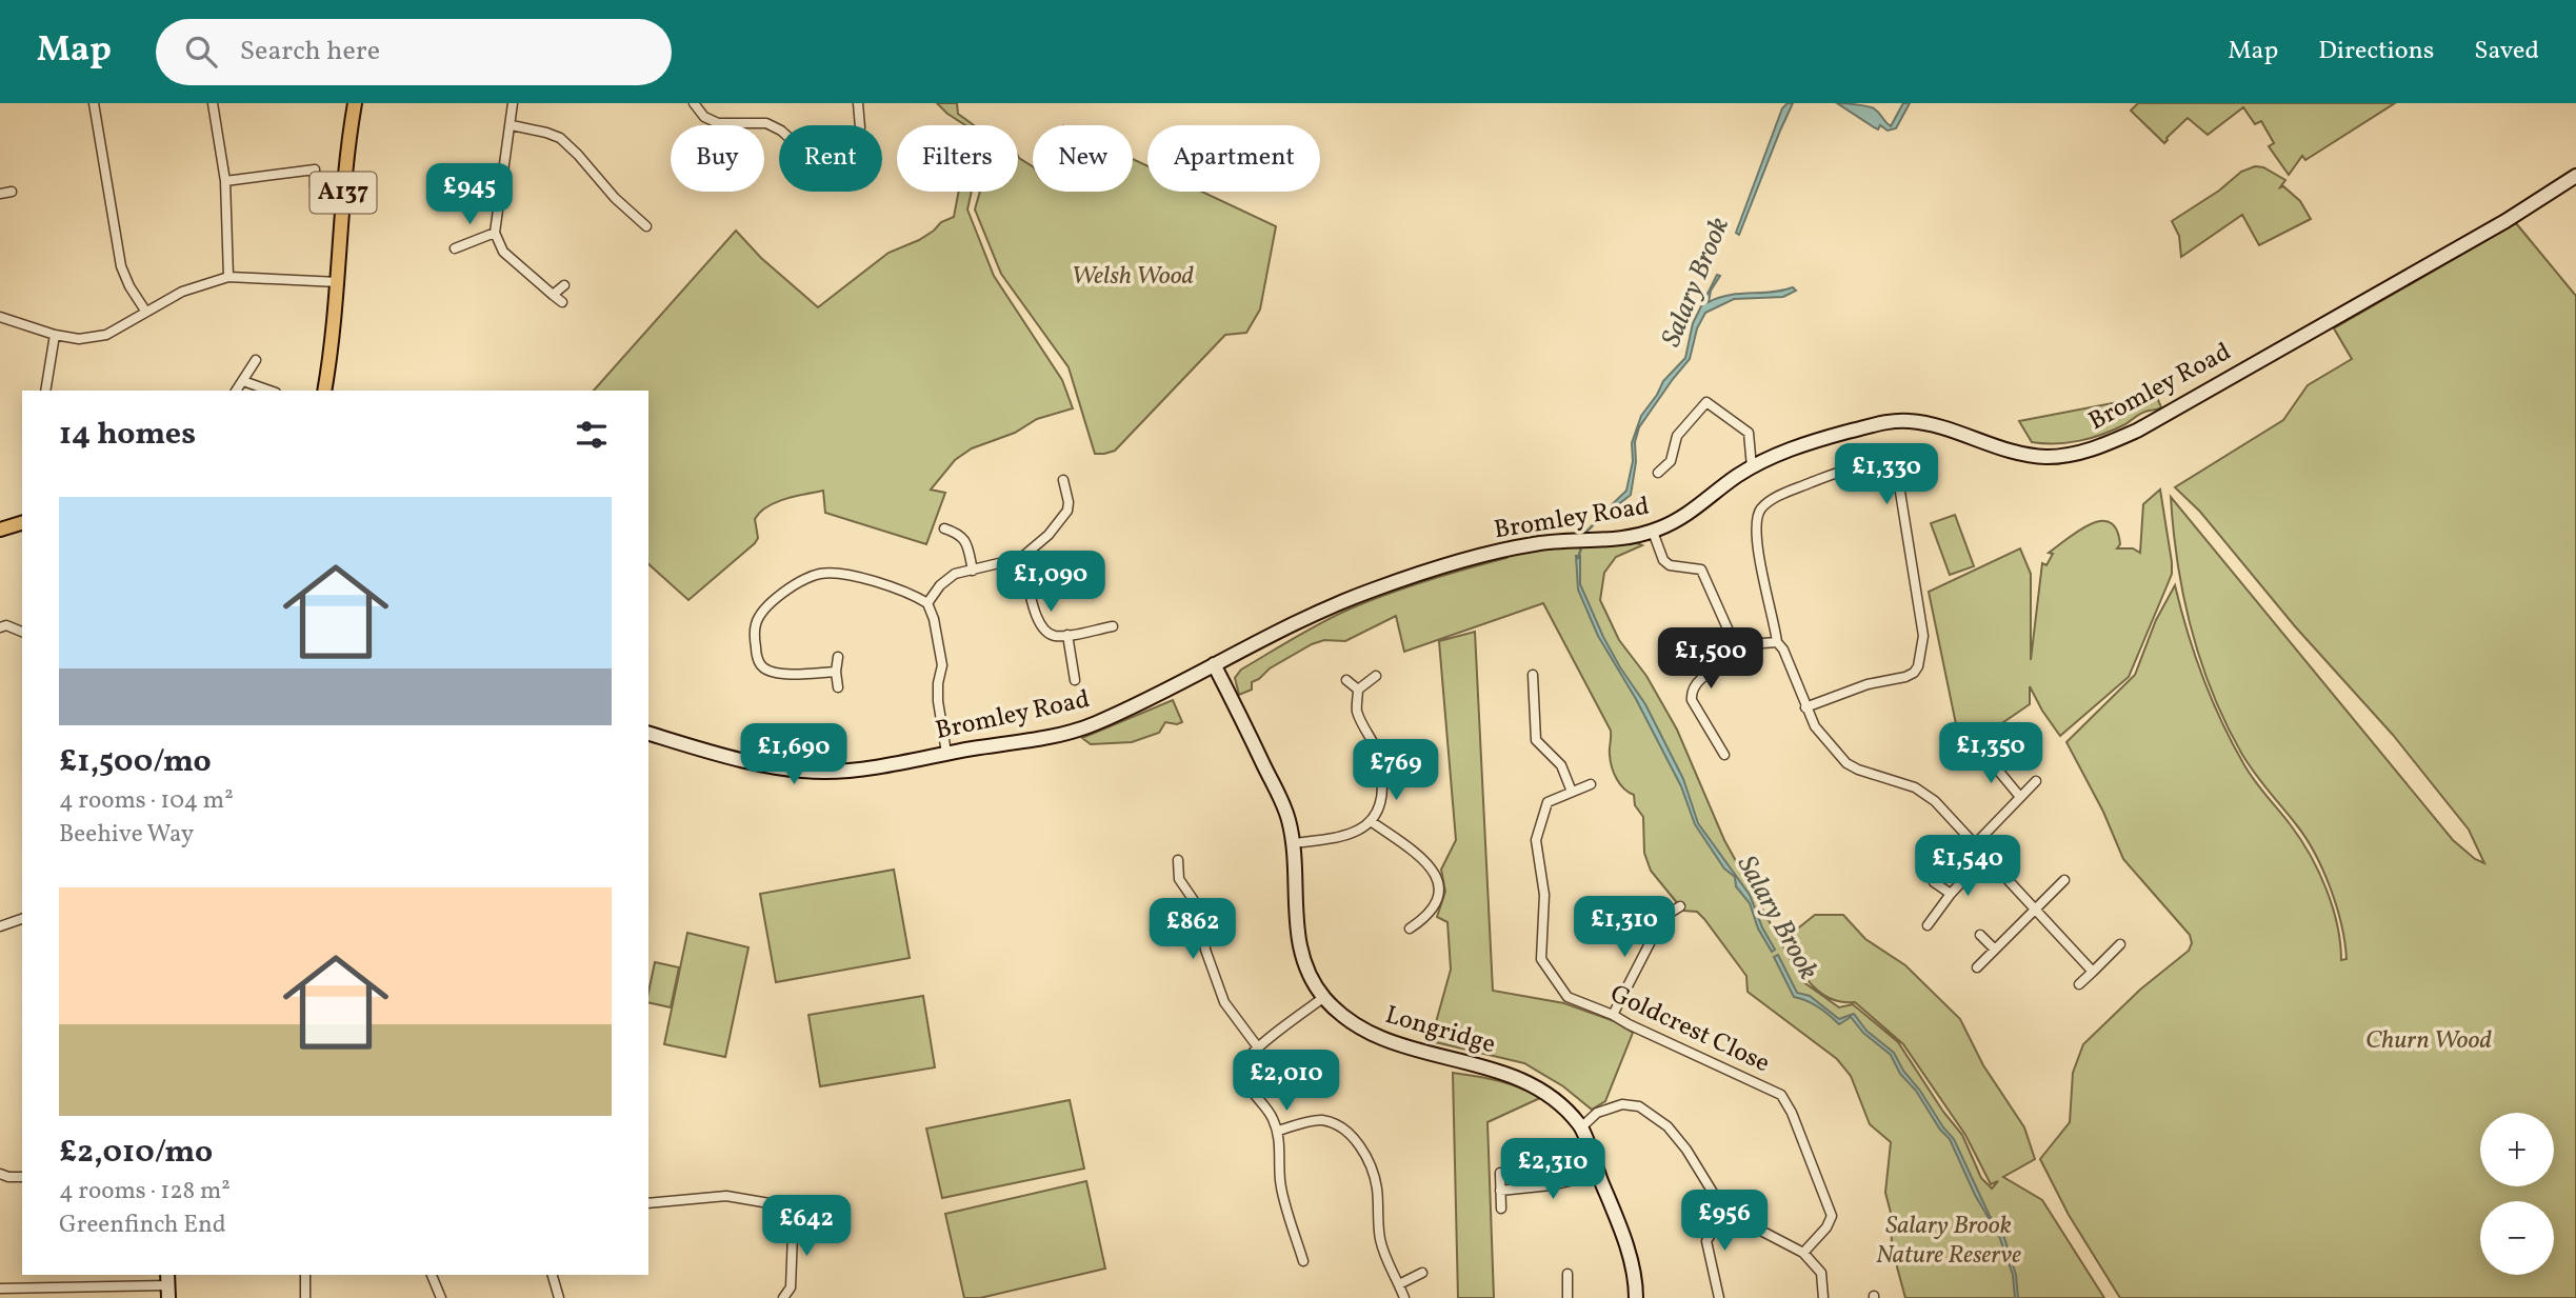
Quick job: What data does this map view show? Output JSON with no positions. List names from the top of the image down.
{
  "streets": {
    "main road": ["A137"],
    "street": ["Bromley Road", "Goldcrest Close", "Longridge"]
  },
  "crossings": [
    ["Bromley Road", "Longridge"]
  ],
  "water": ["Salary Brook"],
  "parks": ["Welsh Wood", "Churn Wood", "Salary Brook Nature Reserve"],
  "page": {
    "header": "Map",
    "search": "Search here",
    "nav": ["Map", "Directions", "Saved"],
    "chip": [
      "Buy",
      "Rent",
      "Filters",
      "New",
      "Apartment"
    ],
    "price": [
      "£945",
      "£1,330",
      "£1,090",
      "£1,500",
      "£1,350",
      "£1,690",
      "£769",
      "£1,540",
      "£1,310",
      "£862",
      "£2,010",
      "£2,310",
      "£956",
      "£642"
    ],
    "heading": "14 homes",
    "list": [
      {
        "name": "£1,500/mo",
        "note": "4 rooms · 104 m² · Beehive Way"
      },
      {
        "name": "£2,010/mo",
        "note": "4 rooms · 128 m² · Greenfinch End"
      }
    ],
    "map_buttons": ["+", "−"]
  }
}
